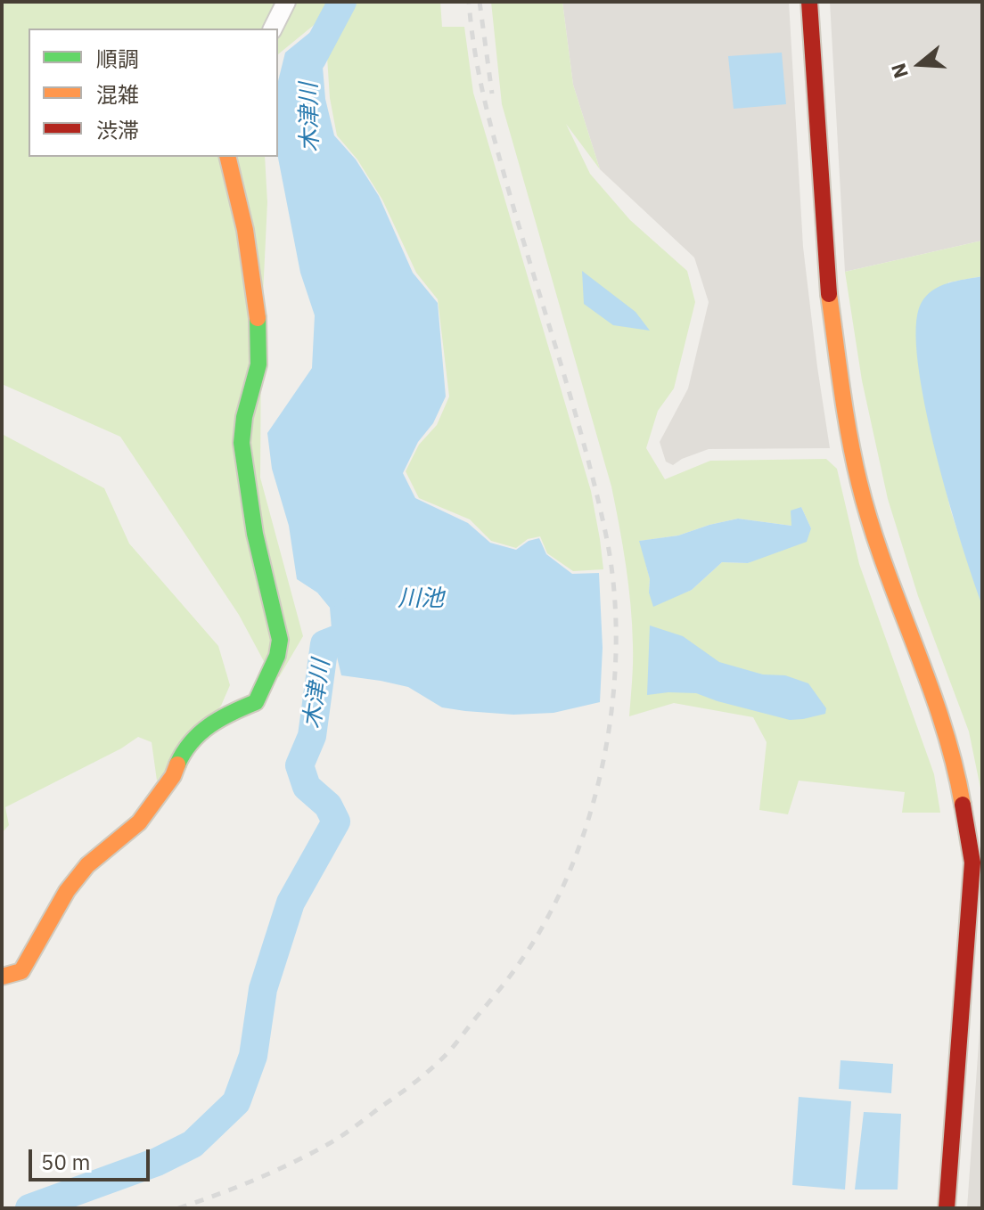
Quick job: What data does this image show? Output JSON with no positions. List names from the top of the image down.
{
  "water": ["木津川", "川池"],
  "legend": ["順調", "混雑", "渋滞"],
  "scale_bar": "50 m",
  "north": "left"
}
